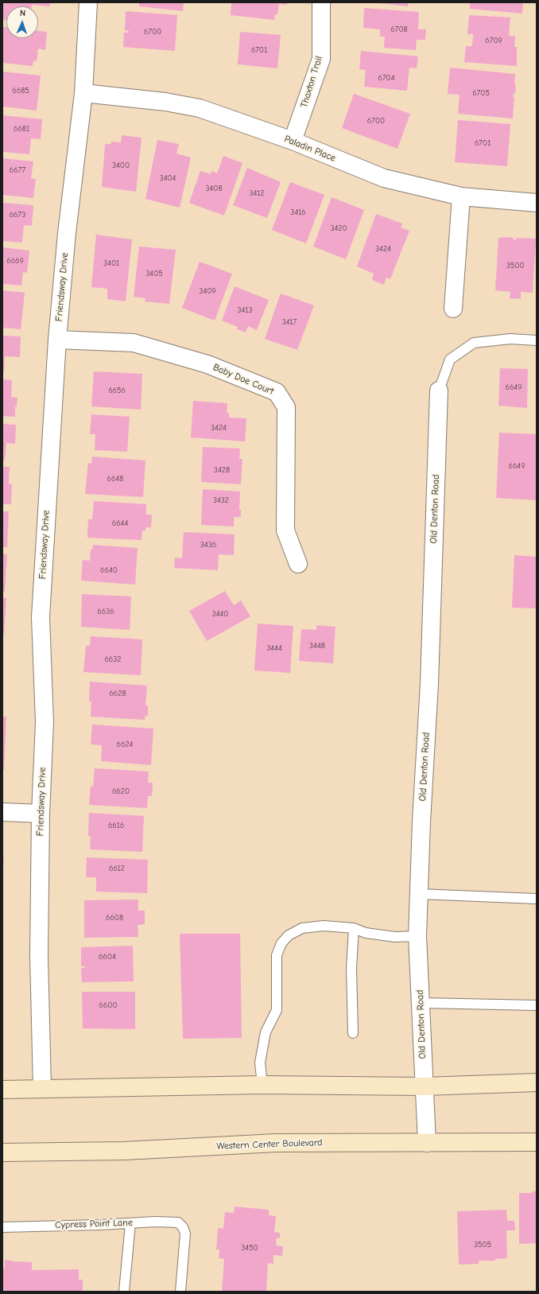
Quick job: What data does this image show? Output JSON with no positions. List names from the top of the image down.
{
  "streets": {
    "main road": ["Western Center Boulevard"],
    "street": [
      "Thaxton Trail",
      "Paladin Place",
      "Friendsway Drive",
      "Baby Doe Court",
      "Old Denton Road"
    ],
    "lane": ["Cypress Point Lane"]
  },
  "crossings": [
    ["Thaxton Trail", "Paladin Place"],
    ["Paladin Place", "Friendsway Drive"],
    ["Friendsway Drive", "Baby Doe Court"],
    ["Old Denton Road", "Western Center Boulevard"]
  ],
  "house_numbers": [
    "6708",
    "6700",
    "6709",
    "6701",
    "6704",
    "6685",
    "6705",
    "6700",
    "6681",
    "6701",
    "3400",
    "6677",
    "3404",
    "3408",
    "3412",
    "3416",
    "6673",
    "3420",
    "3424",
    "6669",
    "3401",
    "3500",
    "3405",
    "3409",
    "3413",
    "3417",
    "6649",
    "6656",
    "3424",
    "6649",
    "3428",
    "6648",
    "3432",
    "6644",
    "3436",
    "6640",
    "6636",
    "3440",
    "3448",
    "3444",
    "6632",
    "6628",
    "6624",
    "6620",
    "6616",
    "6612",
    "6608",
    "6604",
    "6600",
    "3505",
    "3450"
  ],
  "north": "top"
}
